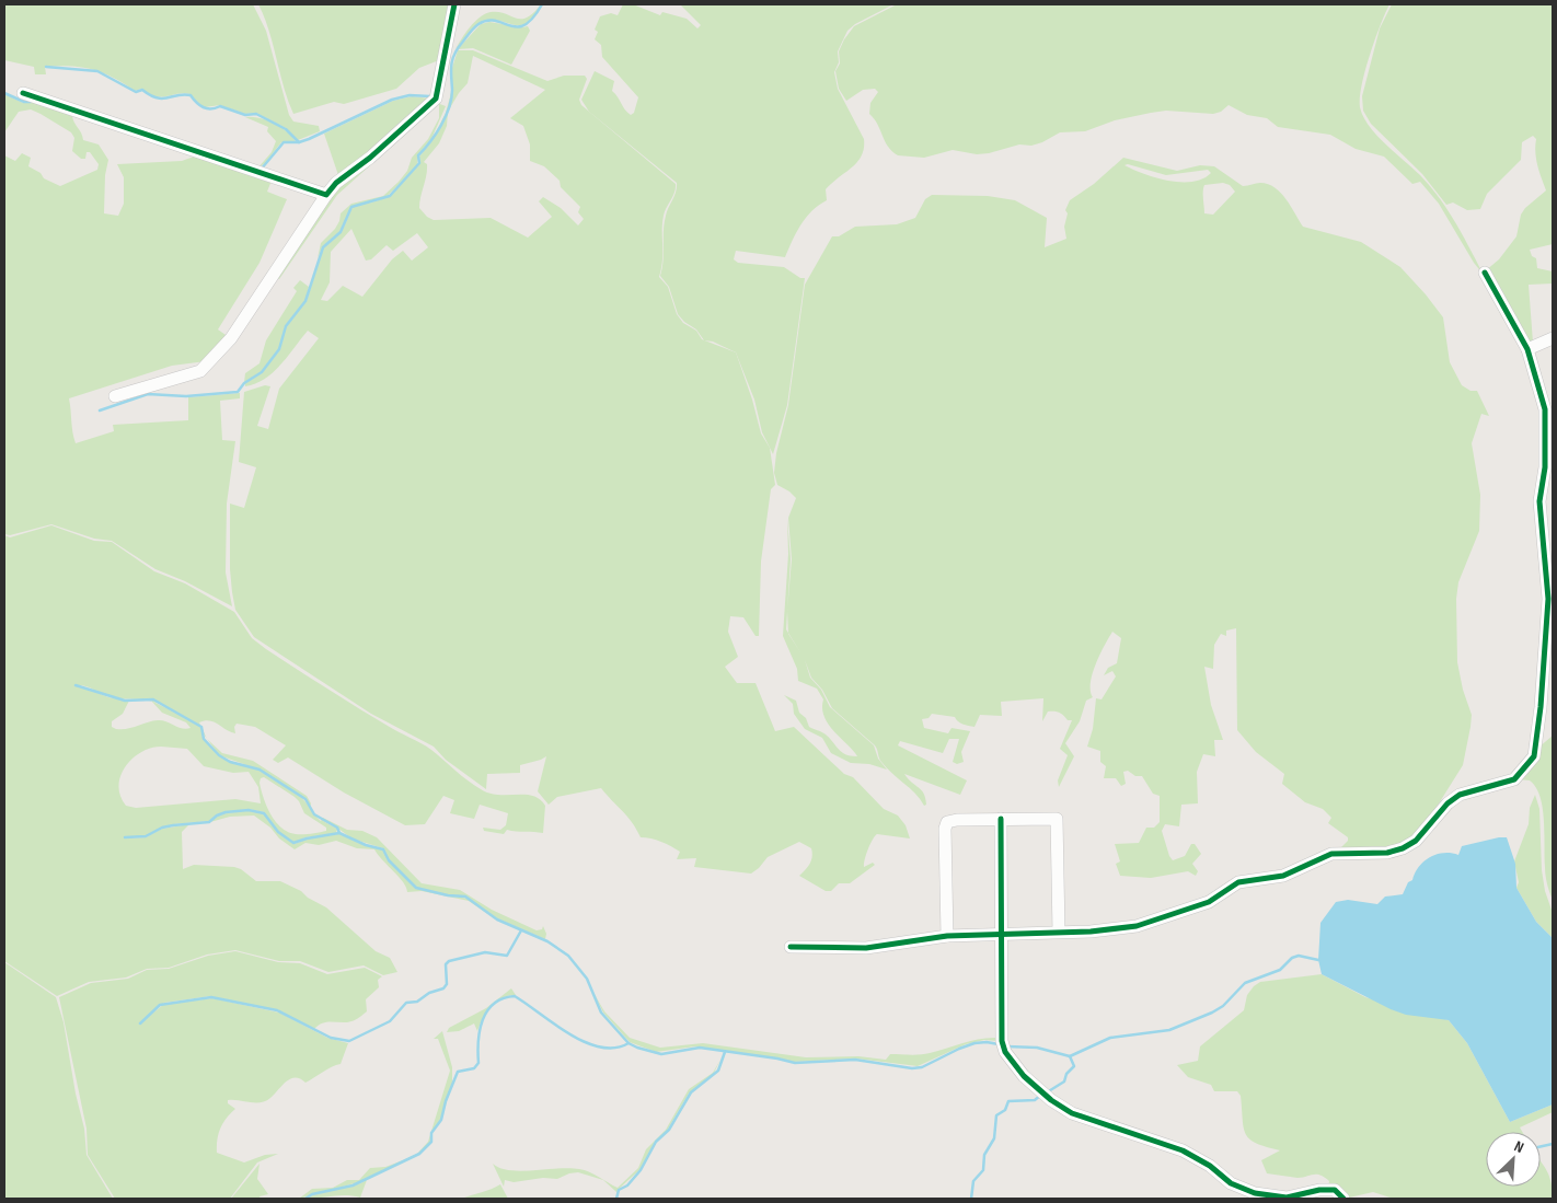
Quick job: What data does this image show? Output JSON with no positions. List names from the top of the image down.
{
  "north": "top right"
}
